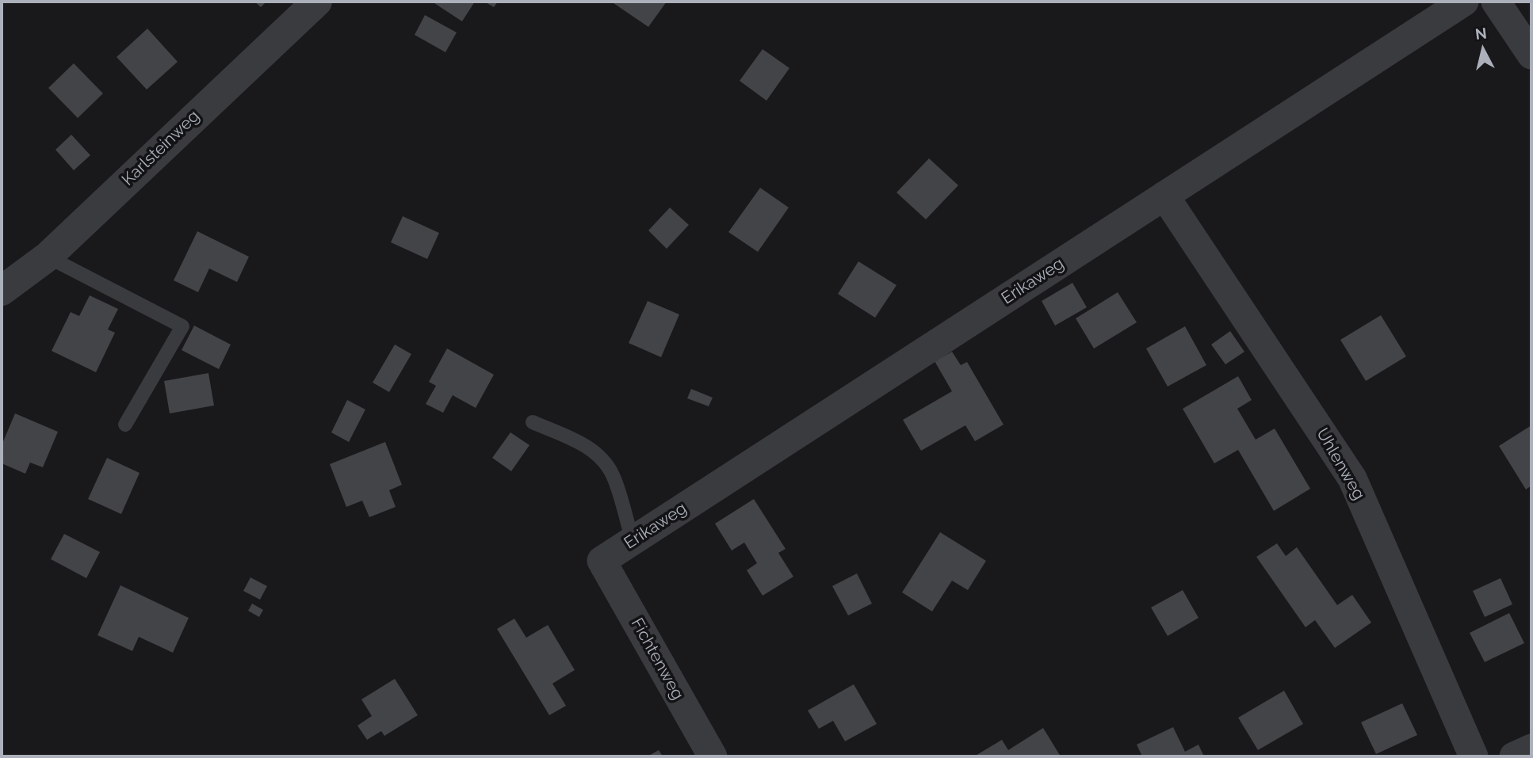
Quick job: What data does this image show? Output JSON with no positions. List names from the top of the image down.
{
  "streets": {
    "street": [
      "Karlsteinweg",
      "Erikaweg",
      "Uhlenweg",
      "Fichtenweg"
    ]
  },
  "crossings": [
    ["Erikaweg", "Uhlenweg"],
    ["Erikaweg", "Fichtenweg"]
  ],
  "north": "top"
}
